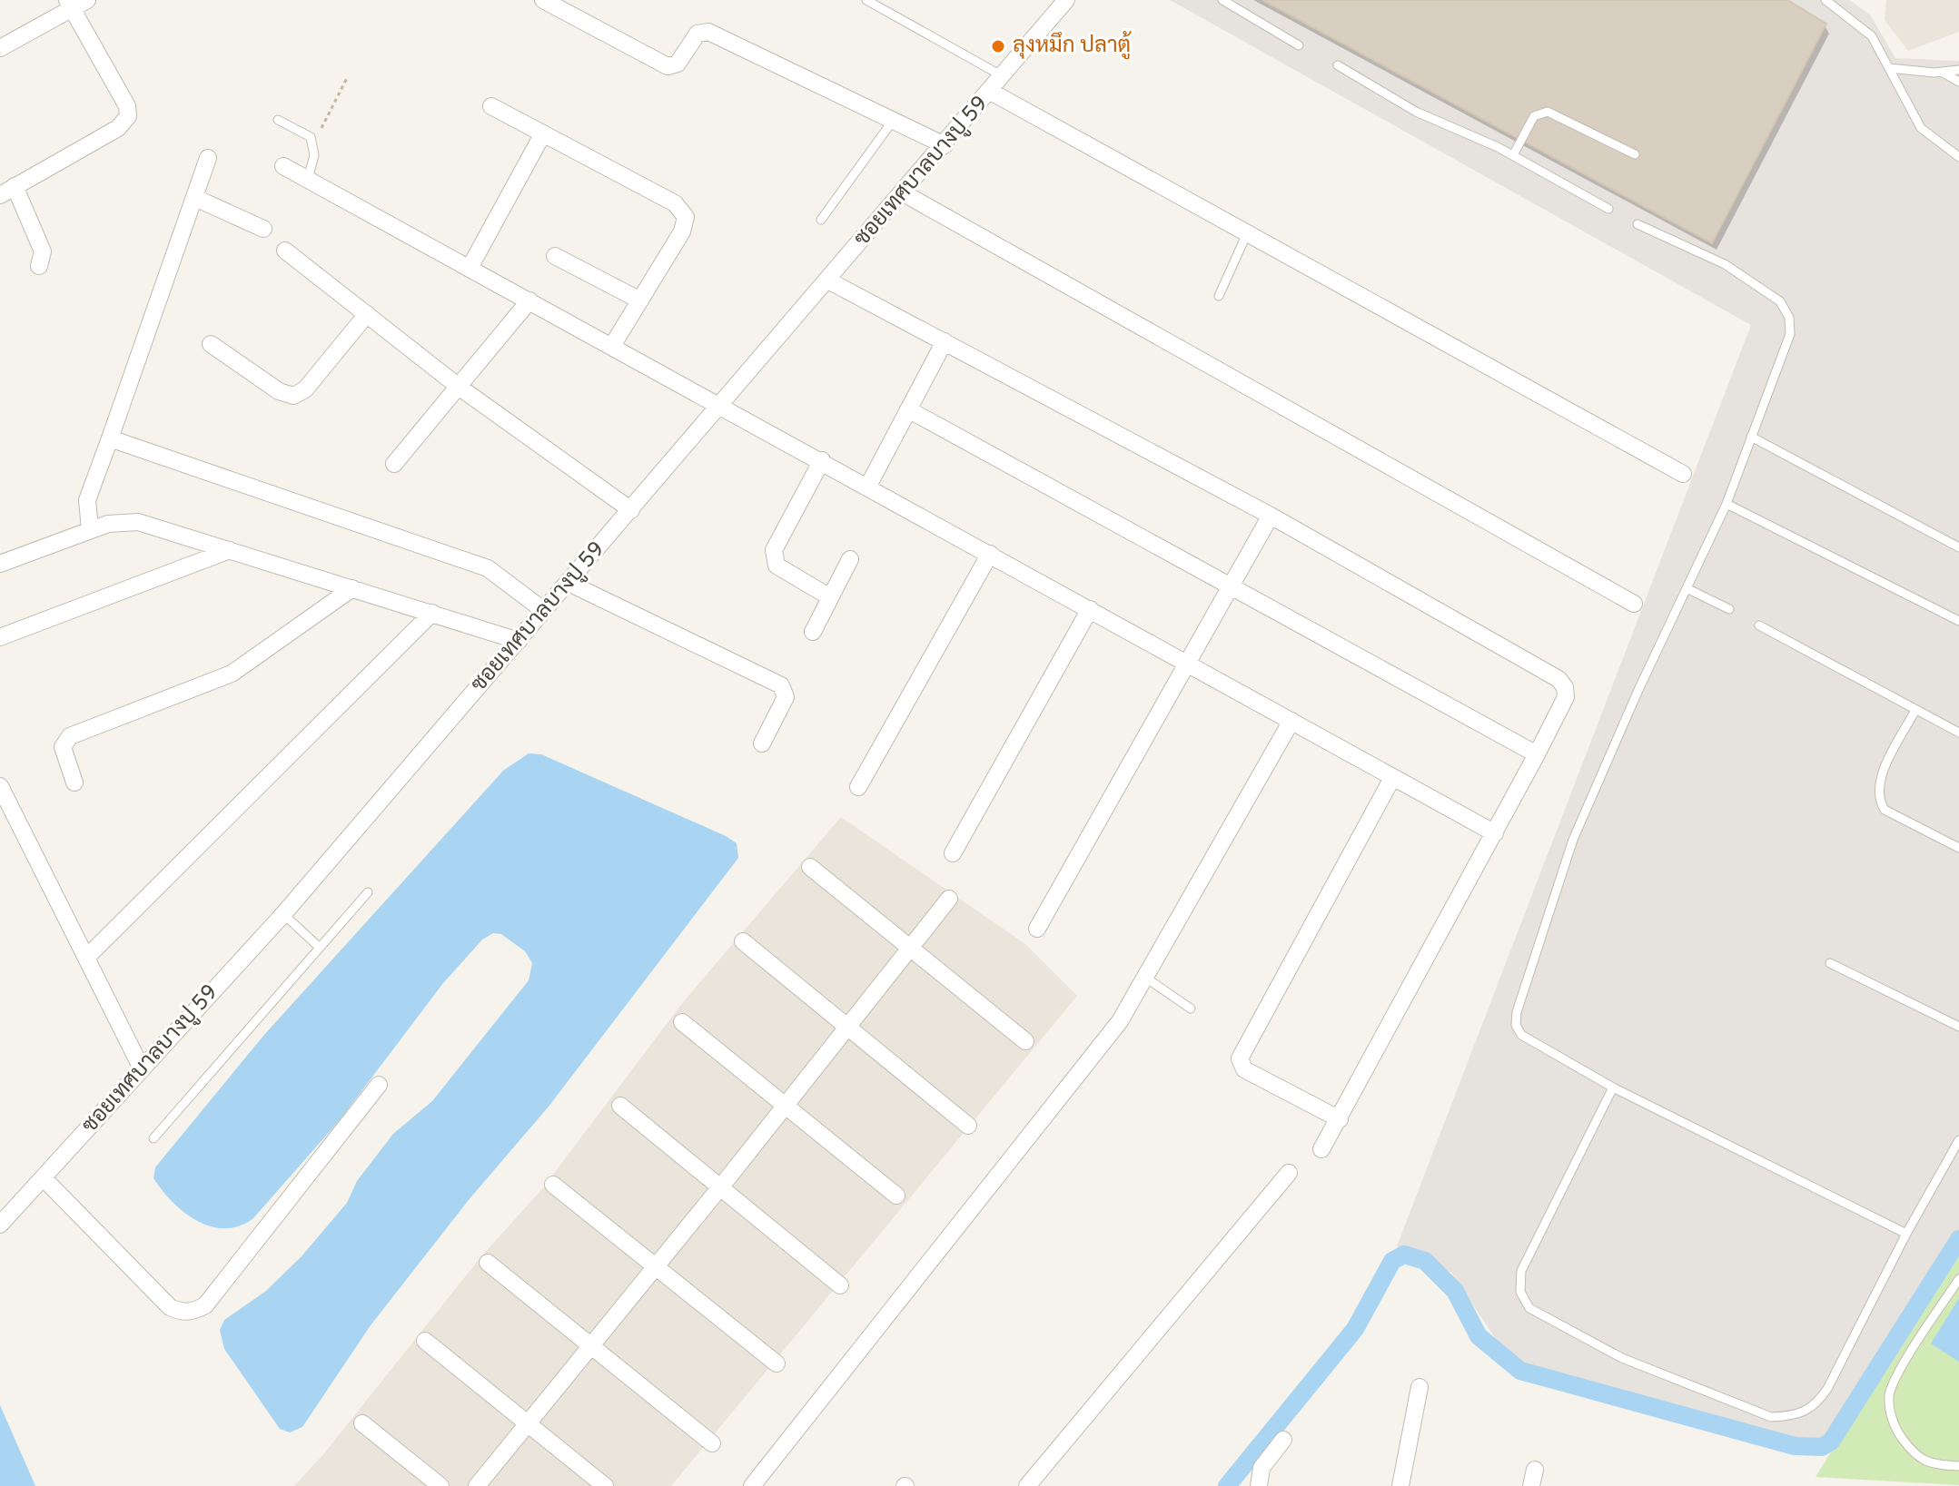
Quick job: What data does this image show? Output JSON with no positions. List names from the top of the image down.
{
  "streets": {
    "street": ["ซอยเทศบาลบางปู 59"]
  },
  "places": ["ลุงหมึก ปลาตู้"]
}
